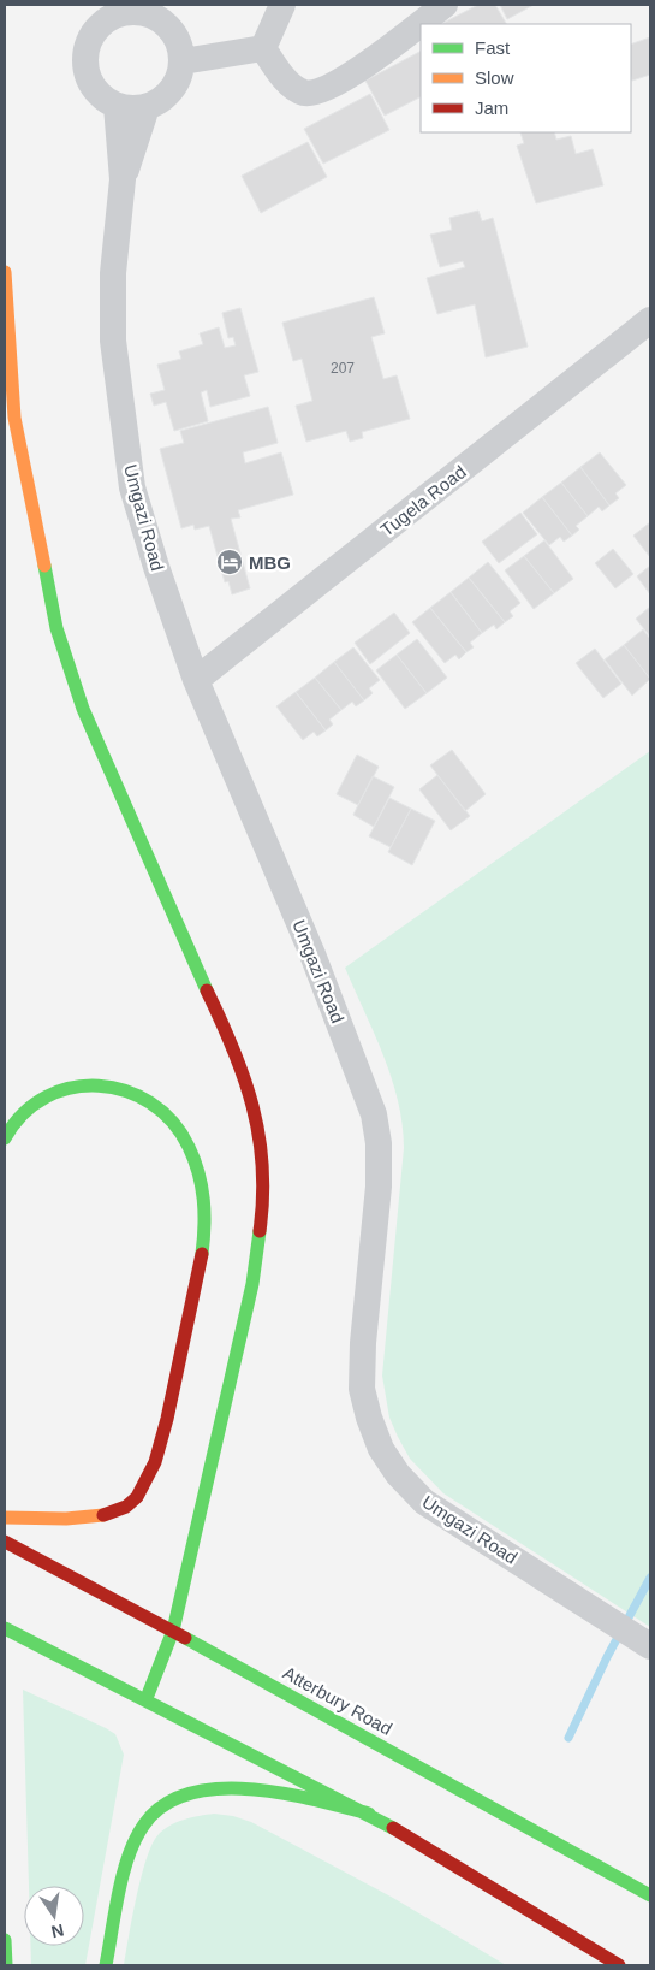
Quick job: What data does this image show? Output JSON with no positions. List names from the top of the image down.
{
  "streets": {
    "main road": ["Atterbury Road"],
    "street": ["Tugela Road", "Umgazi Road"]
  },
  "crossings": [
    ["Tugela Road", "Umgazi Road"]
  ],
  "places": {
    "hotel": ["MBG"]
  },
  "house_numbers": ["207"],
  "legend": ["Fast", "Slow", "Jam"],
  "north": "bottom"
}
